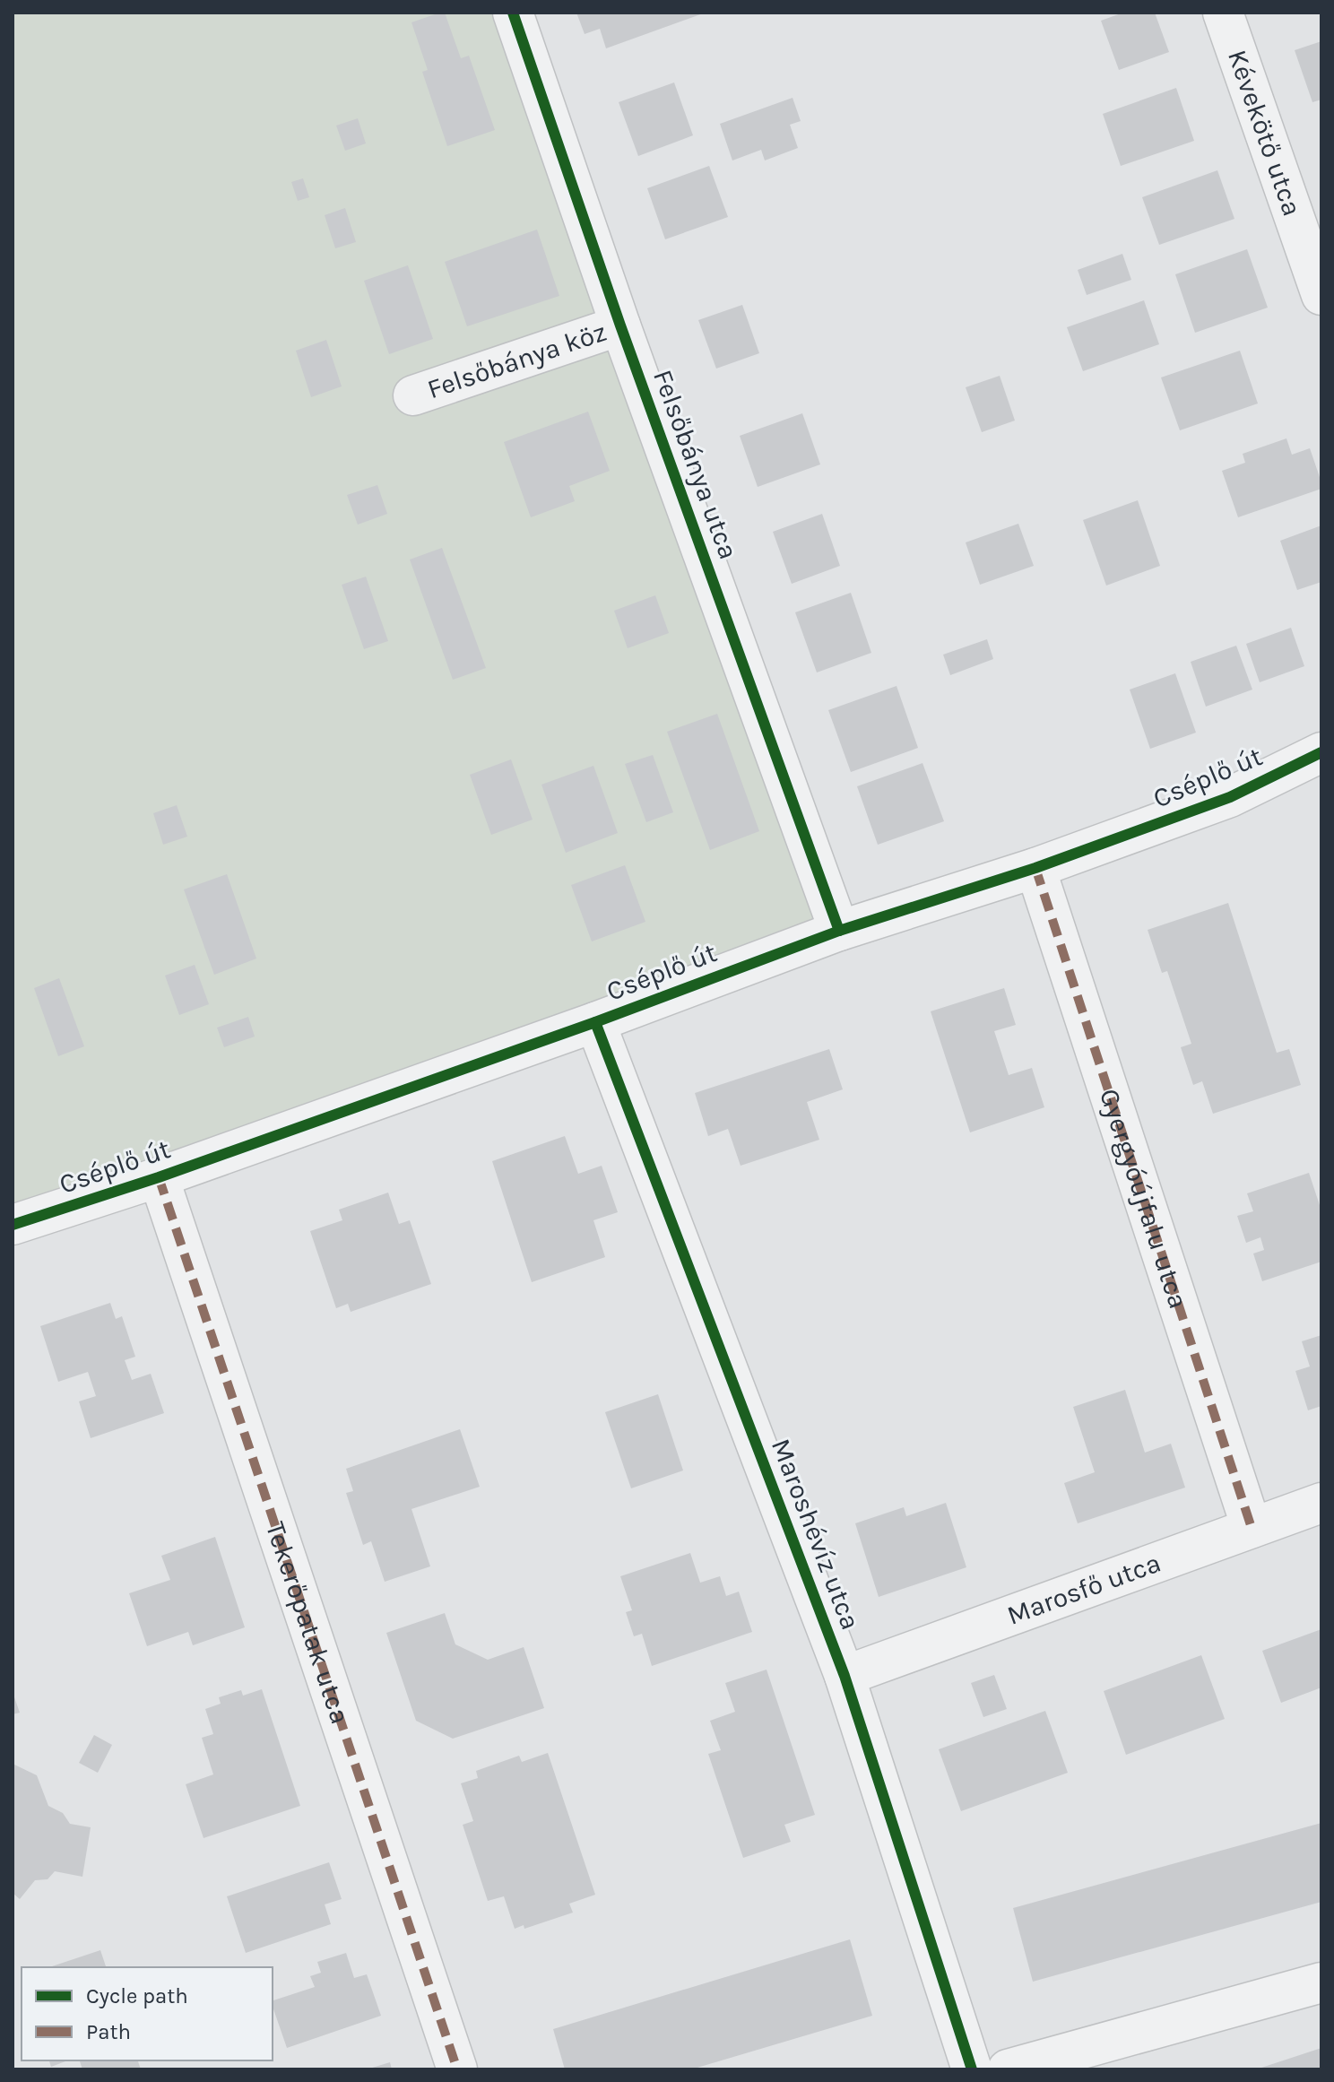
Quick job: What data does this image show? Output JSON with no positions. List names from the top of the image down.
{
  "streets": {
    "street": [
      "Kévekötő utca",
      "Felsőbánya köz",
      "Felsőbánya utca",
      "Cséplő út",
      "Gyergyóújfalu utca",
      "Maroshévíz utca",
      "Marosfő utca",
      "Tekerőpatak utca"
    ]
  },
  "crossings": [
    ["Felsőbánya köz", "Felsőbánya utca"],
    ["Felsőbánya utca", "Cséplő út"],
    ["Cséplő út", "Gyergyóújfalu utca"],
    ["Cséplő út", "Maroshévíz utca"],
    ["Cséplő út", "Tekerőpatak utca"],
    ["Gyergyóújfalu utca", "Marosfő utca"],
    ["Maroshévíz utca", "Marosfő utca"]
  ],
  "legend": ["Cycle path", "Path"]
}
